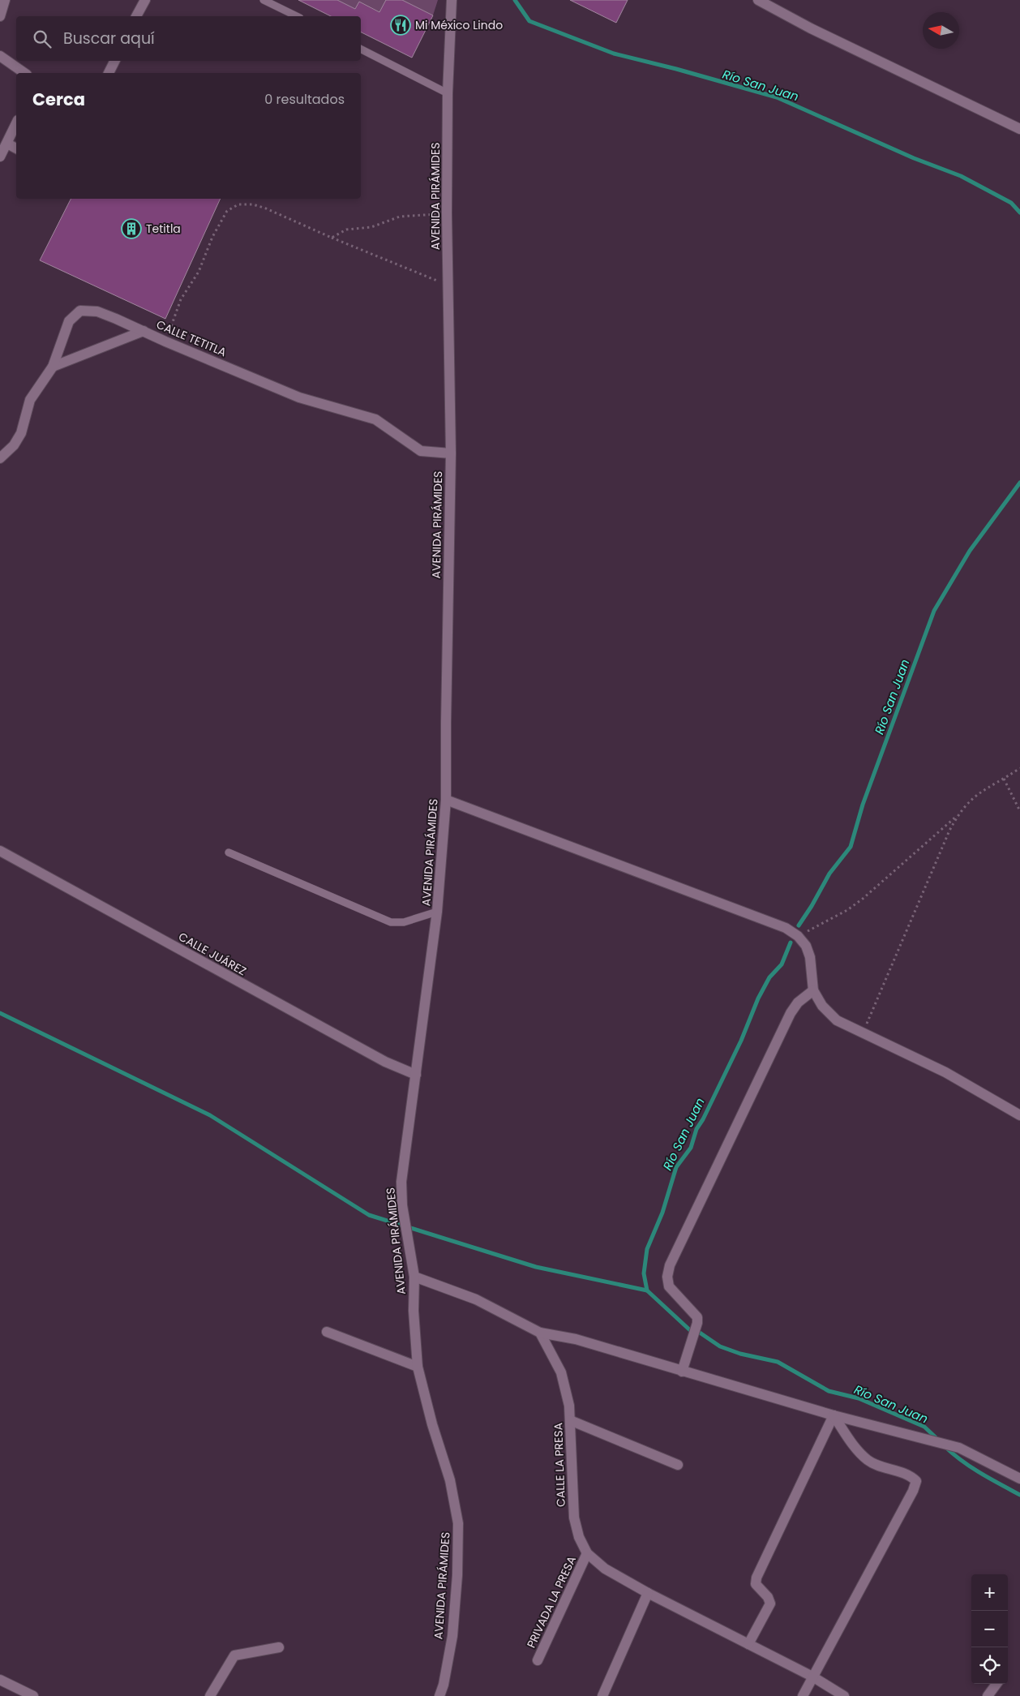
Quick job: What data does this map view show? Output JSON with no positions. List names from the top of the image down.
{
  "streets": {
    "street": [
      "AVENIDA PIRÁMIDES",
      "CALLE TETITLA",
      "CALLE JUÁREZ",
      "CALLE LA PRESA",
      "PRIVADA LA PRESA"
    ]
  },
  "crossings": [
    ["AVENIDA PIRÁMIDES", "CALLE TETITLA"],
    ["AVENIDA PIRÁMIDES", "CALLE JUÁREZ"],
    ["CALLE LA PRESA", "PRIVADA LA PRESA"]
  ],
  "water": ["Río San Juan"],
  "places": {
    "restaurant": ["Mi México Lindo"],
    "building": ["Tetitla"]
  },
  "north": "left",
  "page": {
    "search": "Buscar aquí",
    "heading": ["Cerca", "0 resultados"],
    "map_buttons": ["+", "−"]
  }
}
